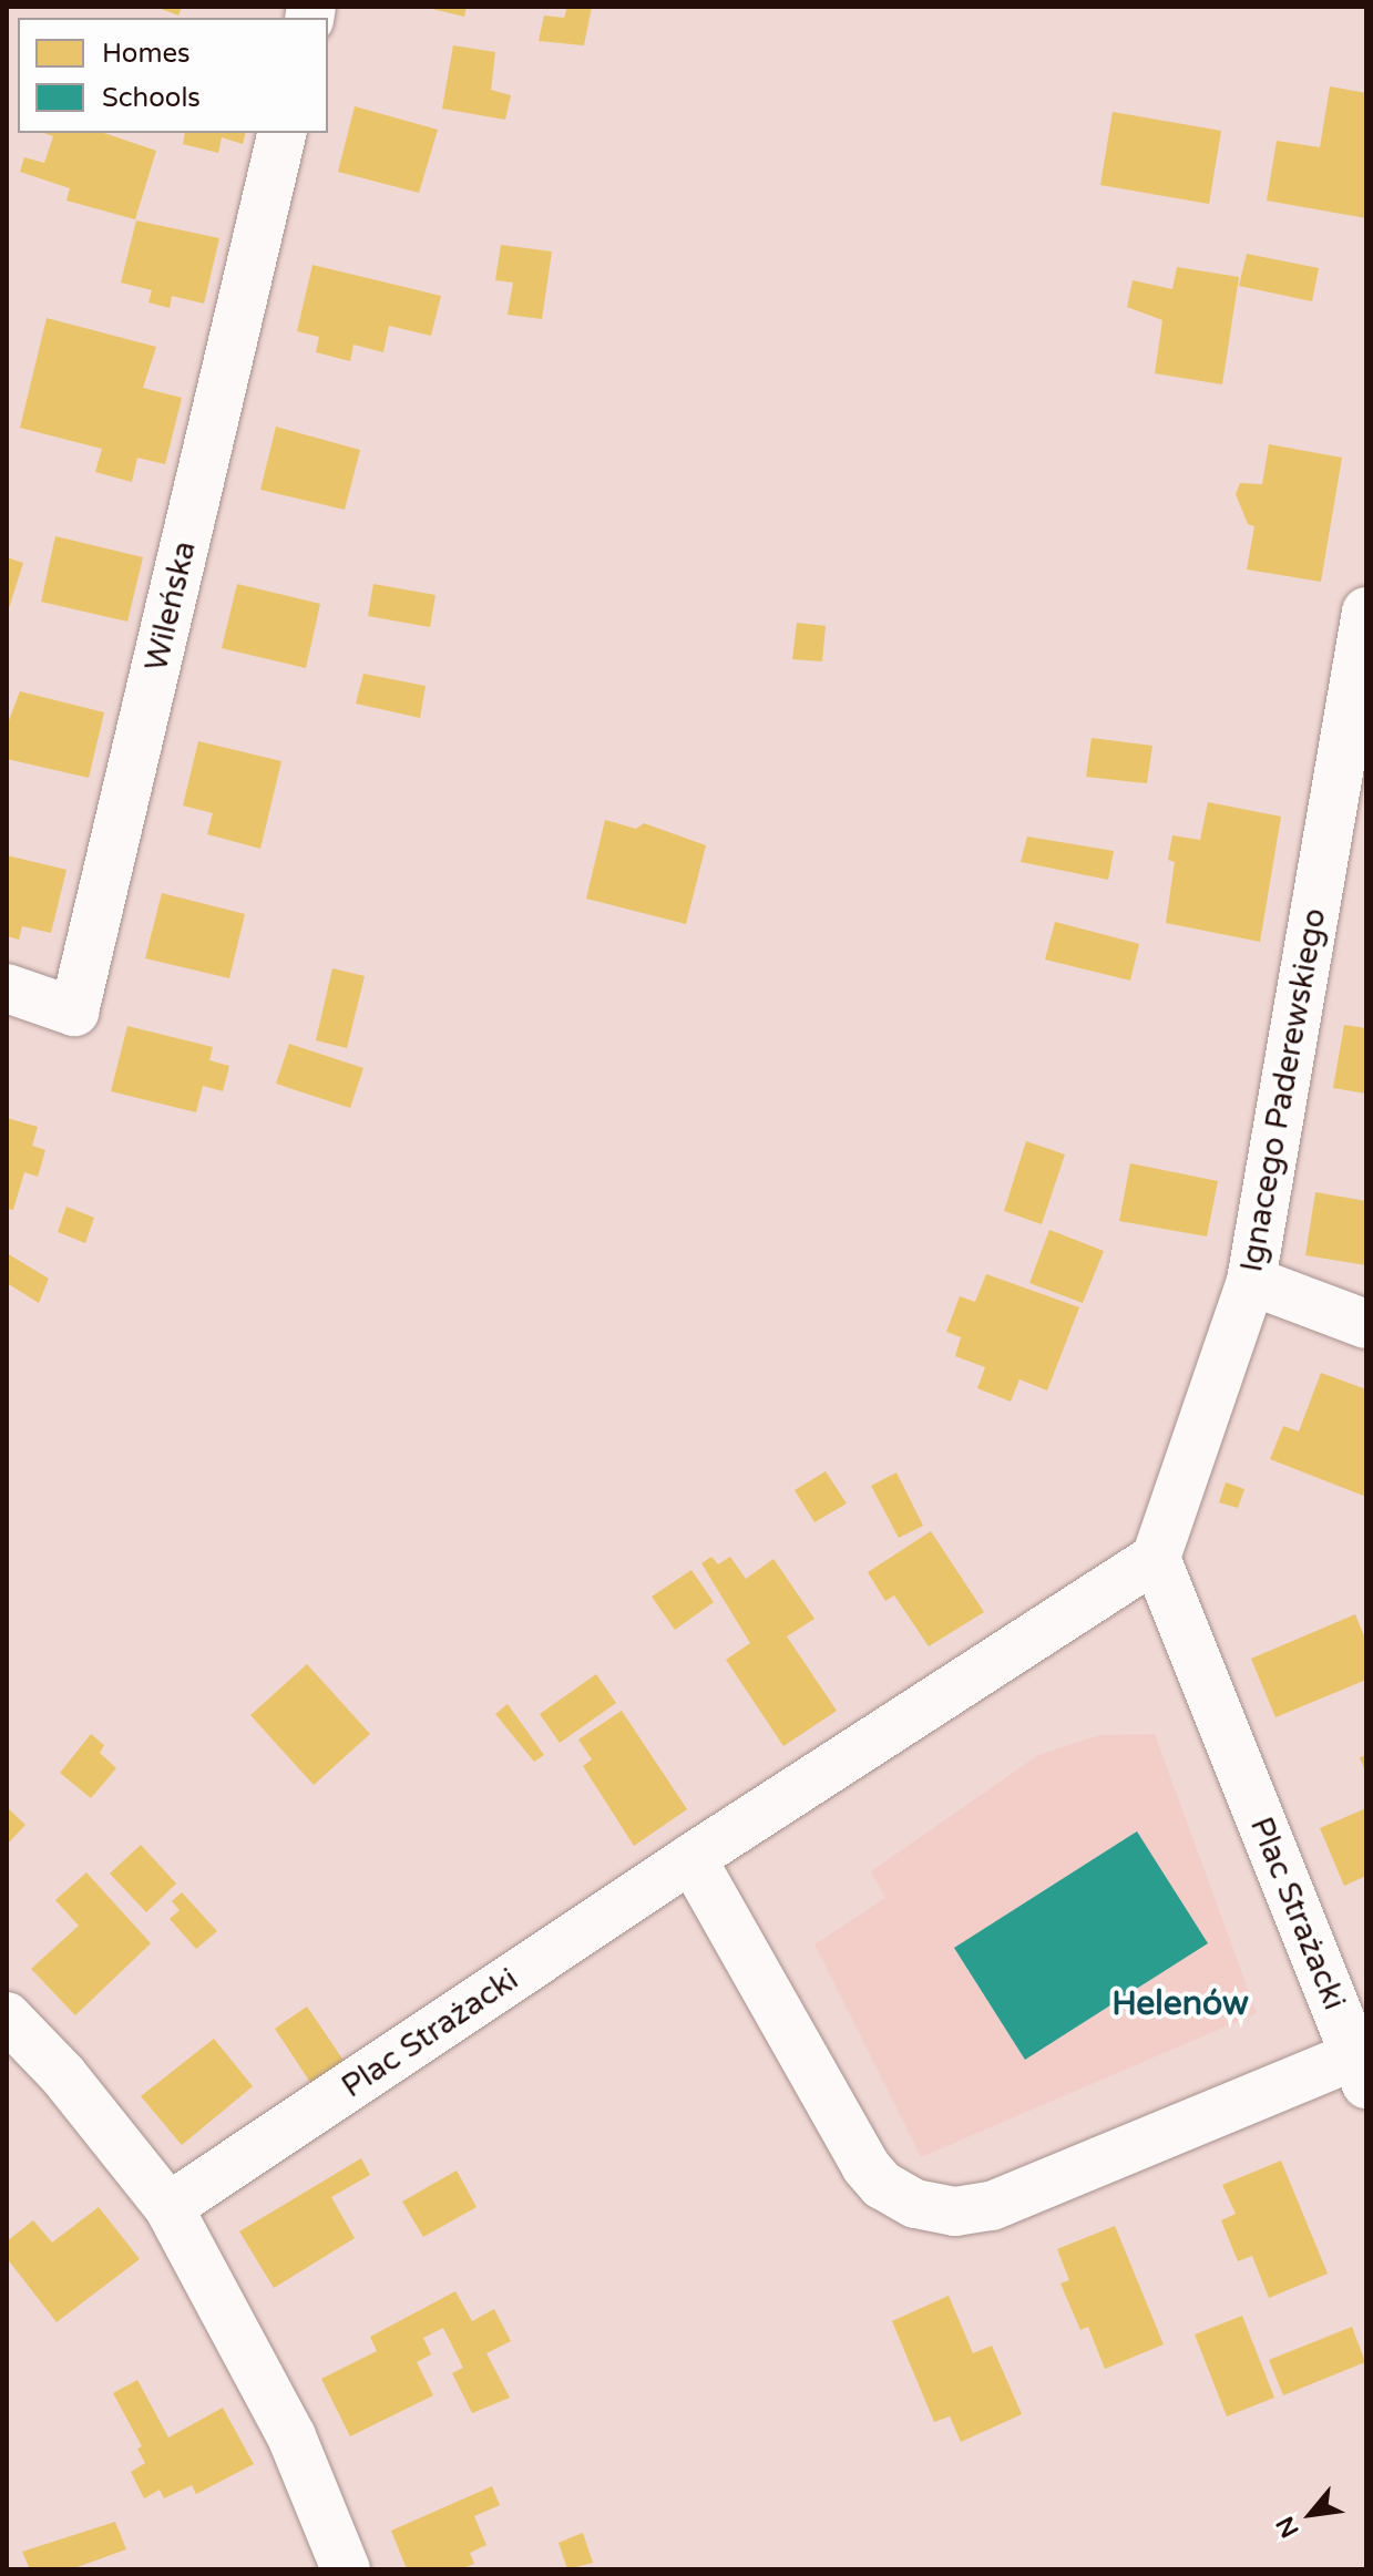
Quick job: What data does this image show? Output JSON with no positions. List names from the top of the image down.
{
  "streets": {
    "street": ["Wileńska", "Ignacego Paderewskiego", "Plac Strażacki"]
  },
  "crossings": [
    ["Ignacego Paderewskiego", "Plac Strażacki"]
  ],
  "districts": ["Helenów"],
  "legend": ["Homes", "Schools"],
  "north": "bottom left"
}
